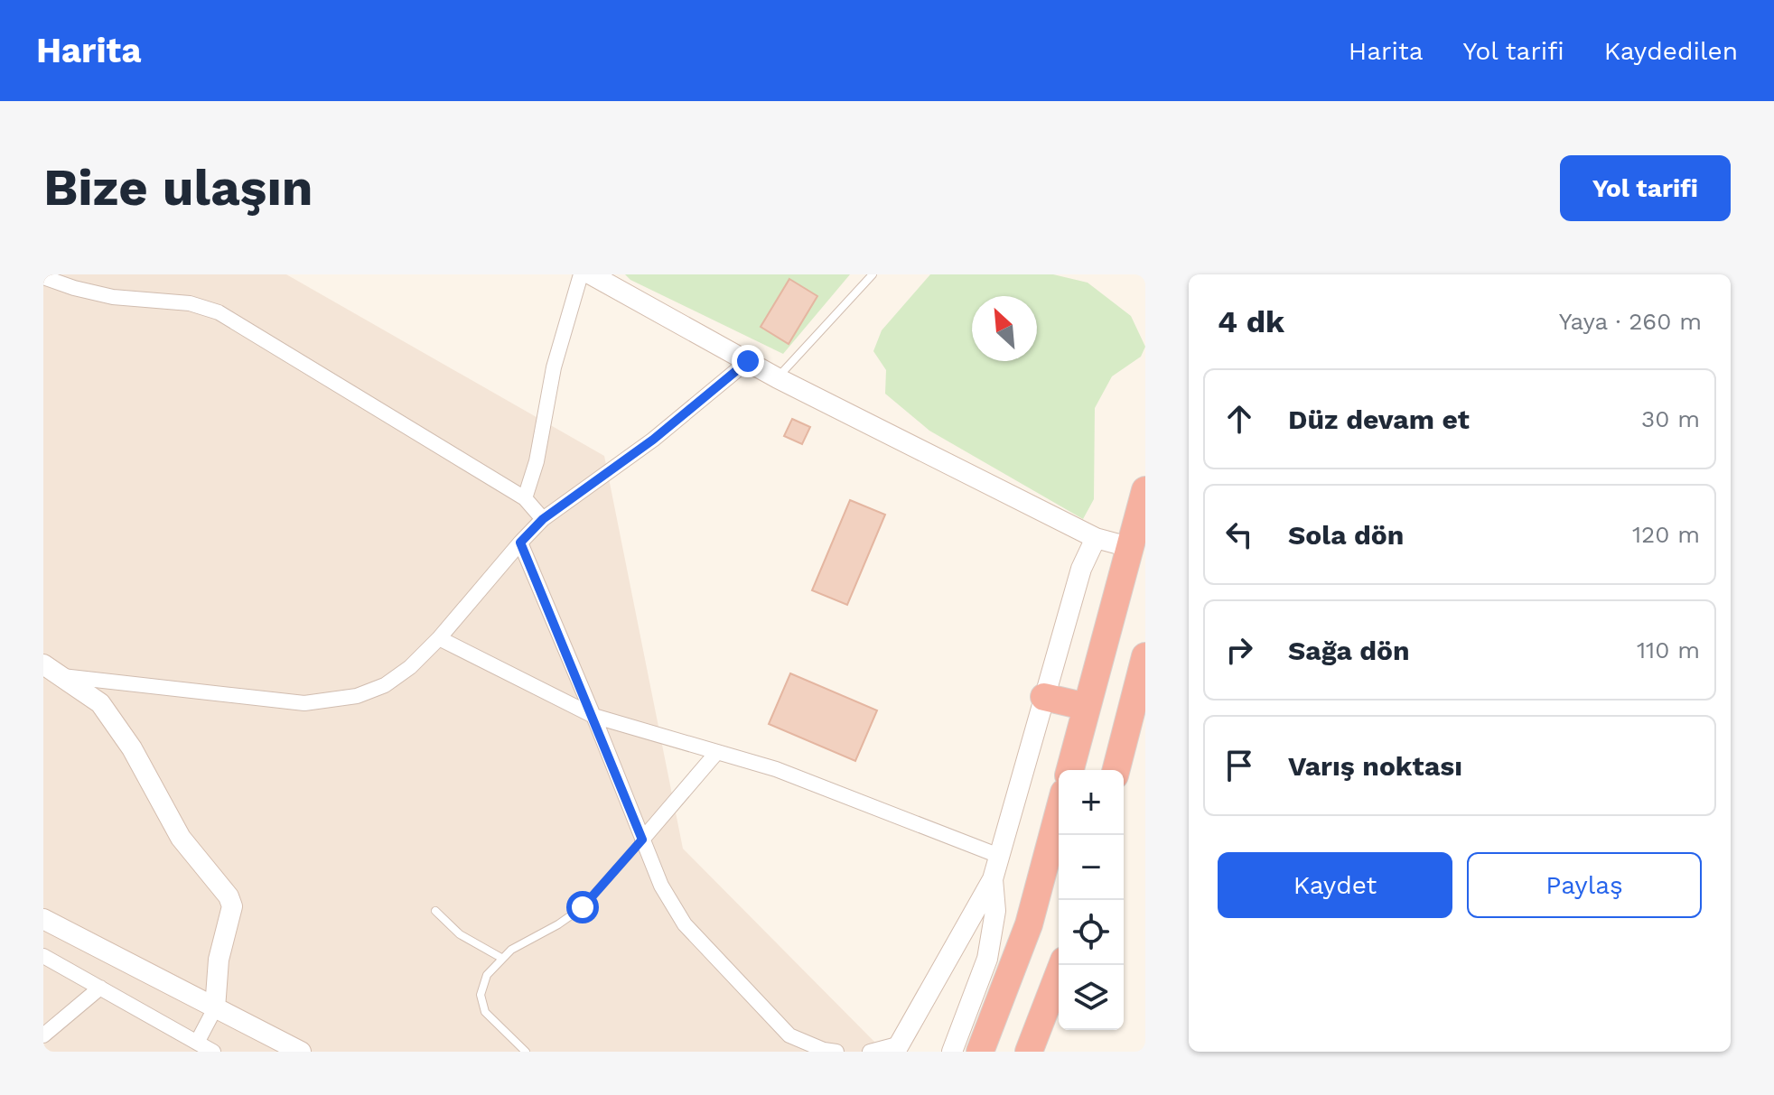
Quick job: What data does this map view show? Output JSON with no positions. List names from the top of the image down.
{
  "north": "top left",
  "page": {
    "header": "Harita",
    "nav": ["Harita", "Yol tarifi", "Kaydedilen"],
    "buttons": [
      "Yol tarifi",
      ["Kaydet", "Paylaş"]
    ],
    "title": "Bize ulaşın",
    "heading": ["4 dk", "Yaya · 260 m"],
    "list": [
      ["Düz devam et", "30 m"],
      ["Sola dön", "120 m"],
      ["Sağa dön", "110 m"],
      "Varış noktası"
    ],
    "map_buttons": ["+", "−"]
  }
}
